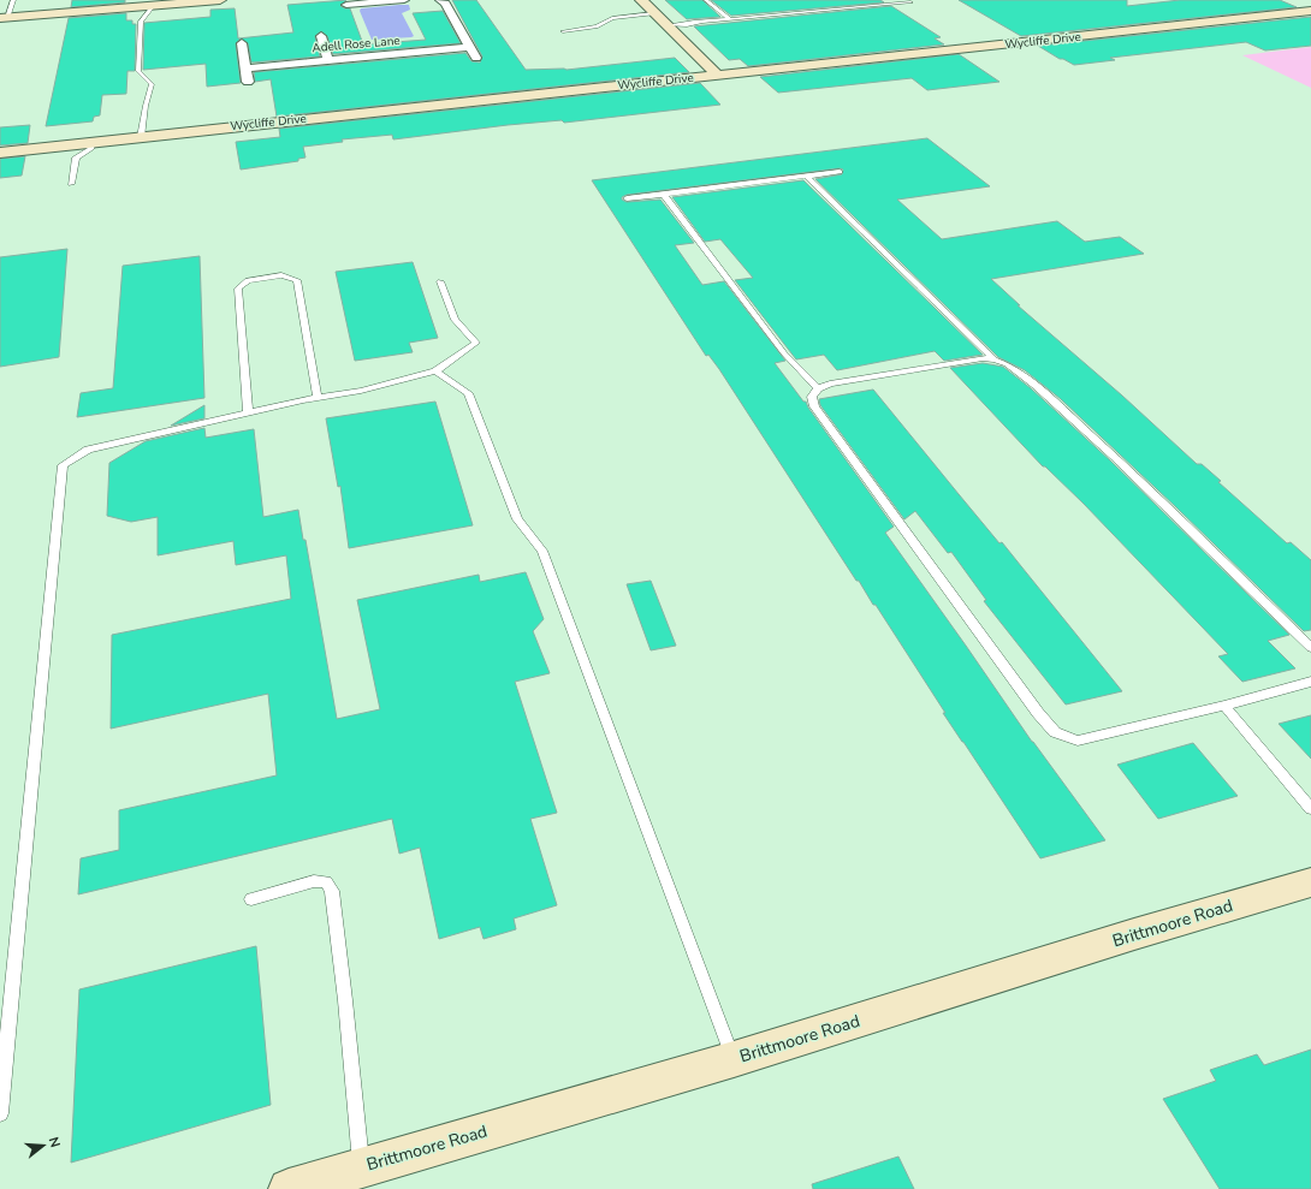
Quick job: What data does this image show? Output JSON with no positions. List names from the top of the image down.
{
  "streets": {
    "street": ["Wycliffe Drive", "Adell Rose Lane", "Brittmoore Road"]
  },
  "north": "right"
}
